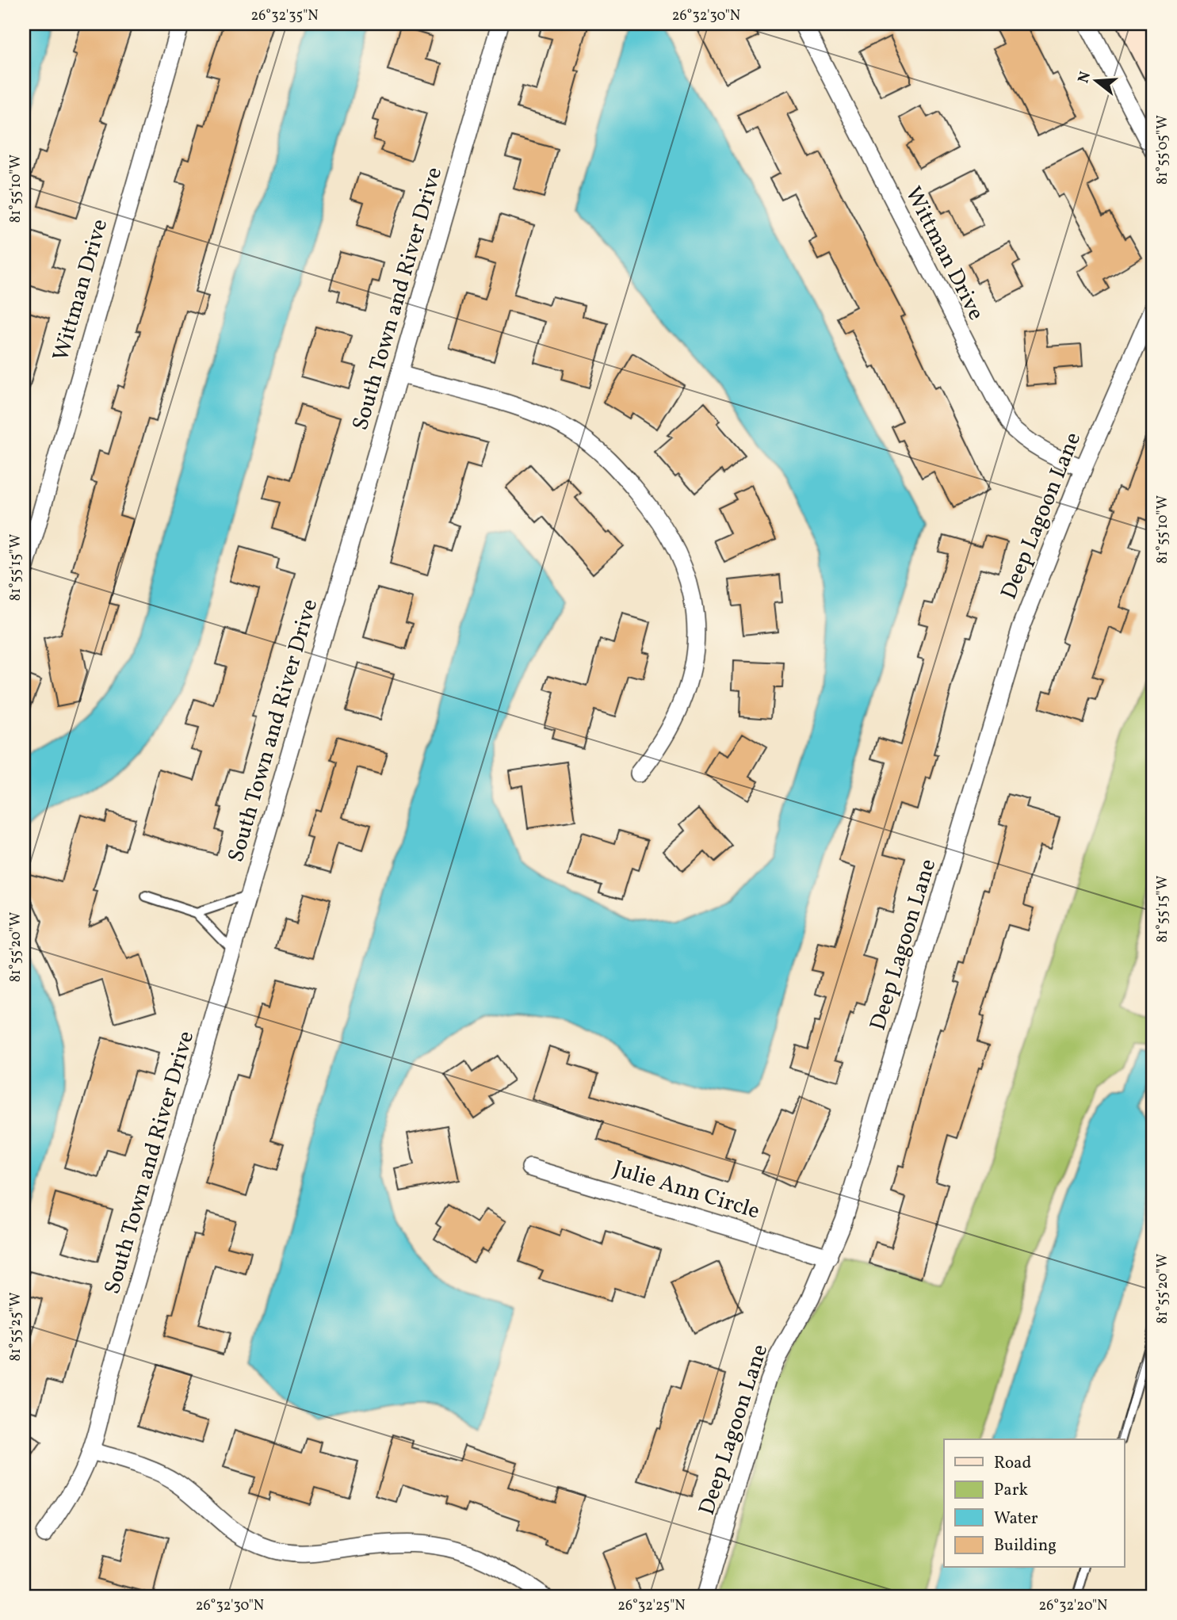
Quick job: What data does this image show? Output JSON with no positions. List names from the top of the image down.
{
  "streets": {
    "street": [
      "Wittman Drive",
      "South Town and River Drive",
      "Deep Lagoon Lane",
      "Julie Ann Circle"
    ]
  },
  "crossings": [
    ["Wittman Drive", "Deep Lagoon Lane"],
    ["Deep Lagoon Lane", "Julie Ann Circle"]
  ],
  "legend": [
    "Road",
    "Park",
    "Water",
    "Building"
  ],
  "north": "left",
  "coordinates": [
    "26°32'35\"N",
    "26°32'30\"N",
    "81°55'05\"W",
    "81°55'10\"W",
    "81°55'15\"W",
    "81°55'20\"W",
    "81°55'25\"W",
    "26°32'25\"N",
    "26°32'20\"N"
  ]
}
